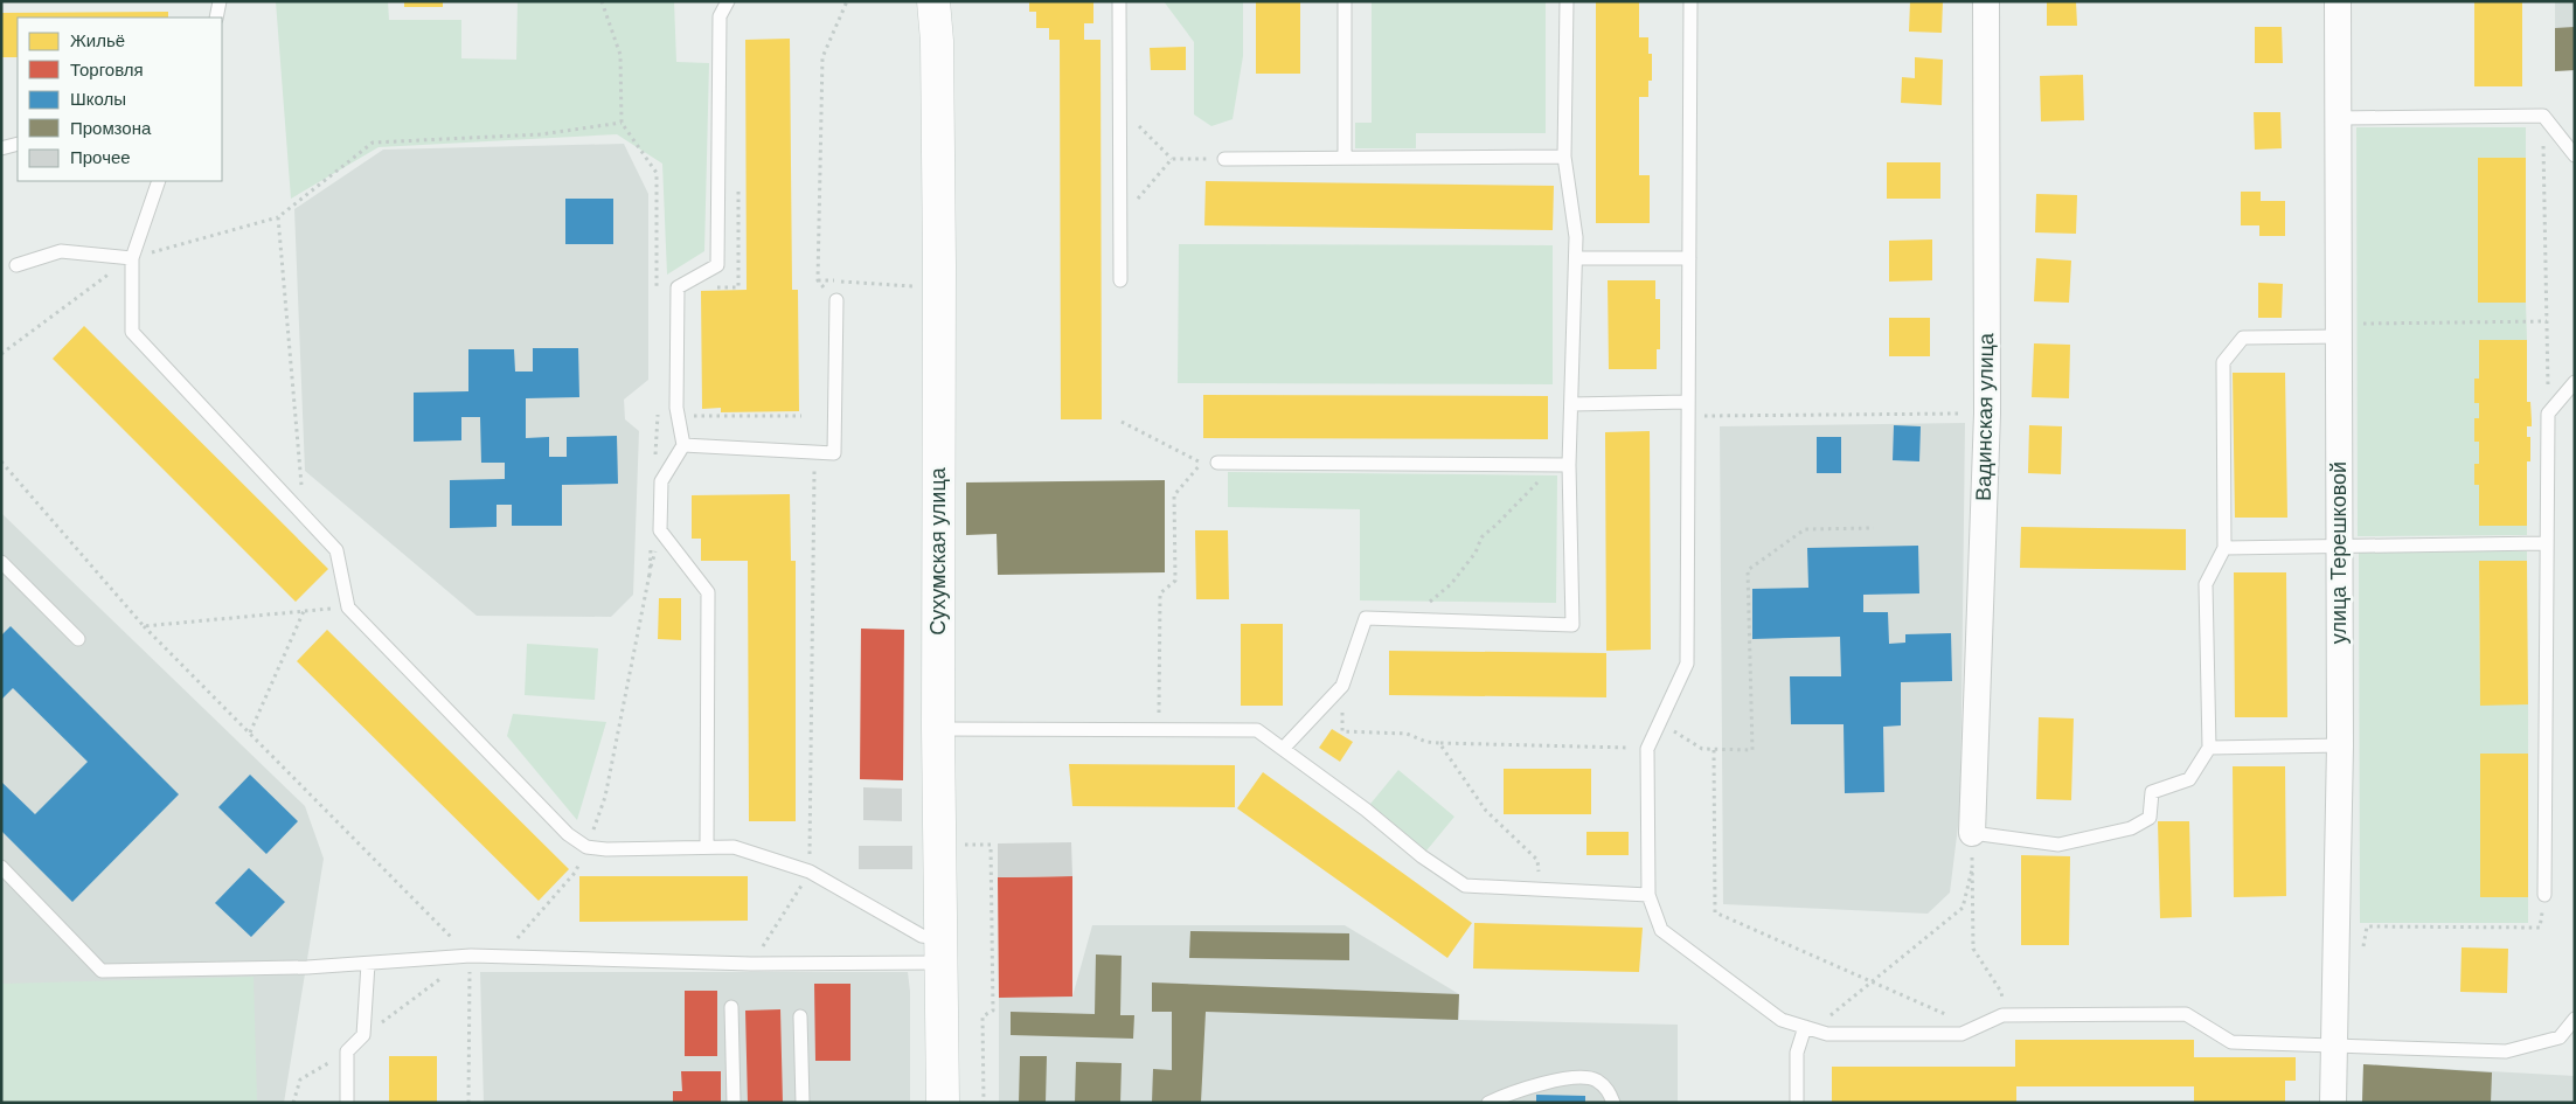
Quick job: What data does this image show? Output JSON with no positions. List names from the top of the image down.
{
  "streets": {
    "main road": ["Сухумская улица"],
    "street": ["Вадинская улица", "улица Терешковой"]
  },
  "legend": [
    "Жильё",
    "Торговля",
    "Школы",
    "Промзона",
    "Прочее"
  ]
}
